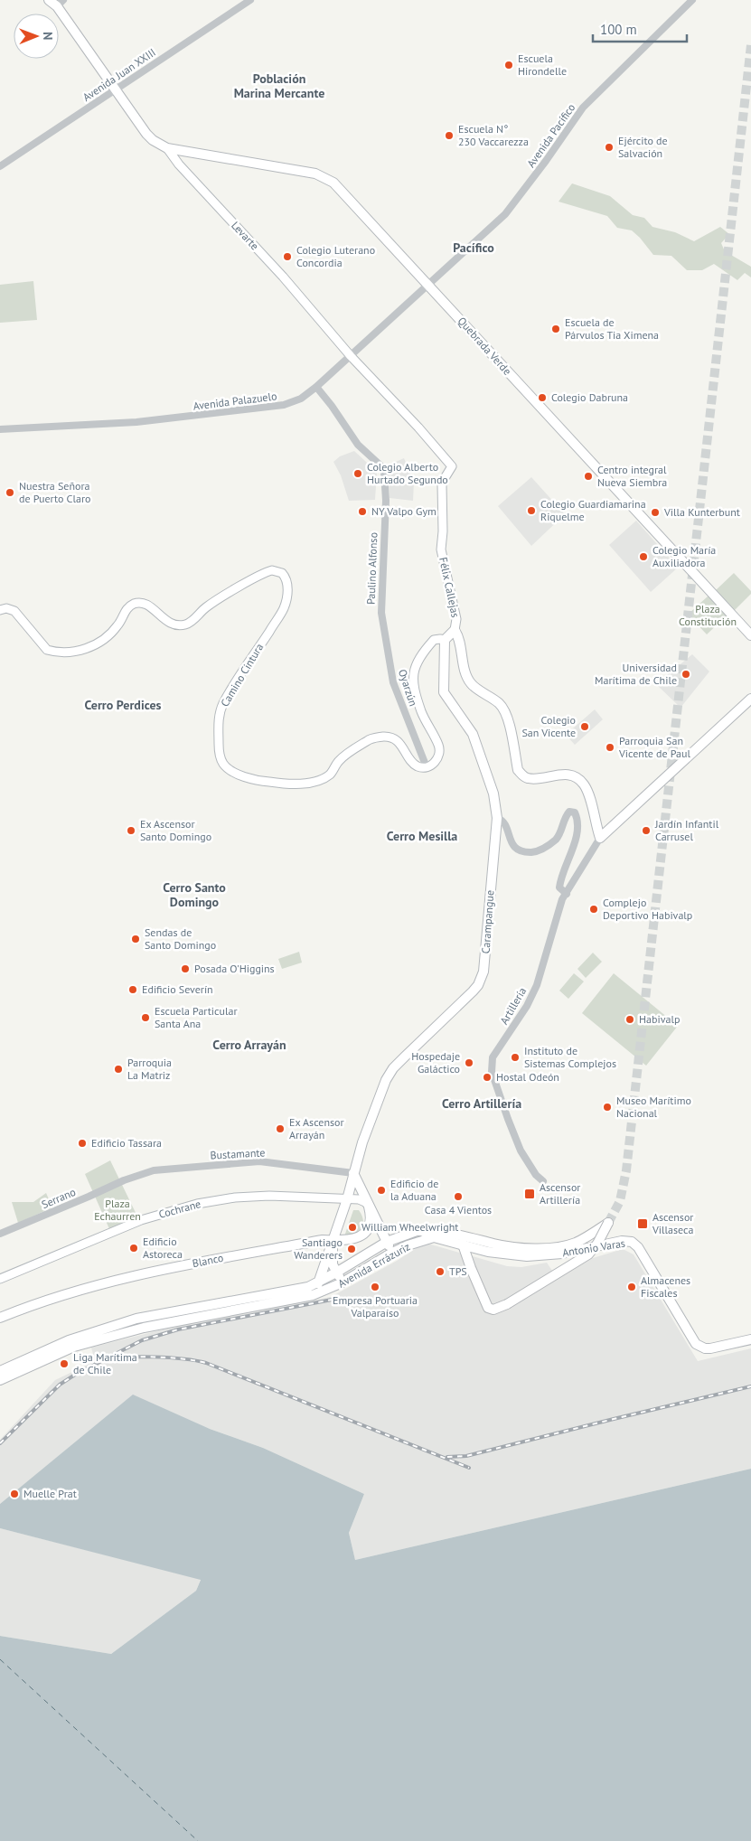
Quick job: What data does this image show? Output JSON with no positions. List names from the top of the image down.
{
  "streets": {
    "main road": [
      "Levarte",
      "Quebrada Verde",
      "Félix Callejas",
      "Camino Cintura",
      "Carampangue",
      "Cochrane",
      "Antonio Varas",
      "Blanco",
      "Avenida Errázuriz"
    ],
    "street": [
      "Avenida Juan XXIII",
      "Avenida Pacífico",
      "Avenida Palazuelo",
      "Paulino Alfonso",
      "Oyarzún",
      "Artillería",
      "Bustamante",
      "Serrano"
    ]
  },
  "crossings": [
    ["Avenida Juan XXIII", "Levarte"],
    ["Avenida Pacífico", "Quebrada Verde"],
    ["Avenida Pacífico", "Avenida Palazuelo"],
    ["Levarte", "Quebrada Verde"],
    ["Levarte", "Avenida Palazuelo"],
    ["Levarte", "Félix Callejas"],
    ["Quebrada Verde", "Avenida Palazuelo"],
    ["Avenida Palazuelo", "Paulino Alfonso"],
    ["Paulino Alfonso", "Oyarzún"],
    ["Camino Cintura", "Oyarzún"],
    ["Carampangue", "Bustamante"],
    ["Carampangue", "Cochrane"],
    ["Carampangue", "Blanco"],
    ["Carampangue", "Avenida Errázuriz"],
    ["Bustamante", "Serrano"],
    ["Cochrane", "Blanco"],
    ["Antonio Varas", "Avenida Errázuriz"]
  ],
  "districts": [
    "Población Marina Mercante",
    "Pacífico",
    "Cerro Perdices",
    "Cerro Mesilla",
    "Cerro Santo Domingo",
    "Cerro Arrayán",
    "Cerro Artillería"
  ],
  "parks": ["Plaza Constitución", "Plaza Echaurren"],
  "places": {
    "other": [
      "Escuela Hirondelle",
      "Escuela N° 230 Vaccarezza",
      "Ejército de Salvación",
      "Colegio Luterano Concordia",
      "Escuela de Párvulos Tia Ximena",
      "Colegio Dabruna",
      "Colegio Alberto Hurtado Segundo",
      "Centro integral Nueva Siembra",
      "Nuestra Señora de Puerto Claro",
      "Colegio Guardiamarina Riquelme",
      "NY Valpo Gym",
      "Villa Kunterbunt",
      "Colegio María Auxiliadora",
      "Universidad Marítima de Chile",
      "Colegio San Vicente",
      "Parroquia San Vicente de Paul",
      "Ex Ascensor Santo Domingo",
      "Jardín Infantil Carrusel",
      "Complejo Deportivo Habivalp",
      "Sendas de Santo Domingo",
      "Posada O'Higgins",
      "Edificio Severín",
      "Escuela Particular Santa Ana",
      "Habivalp",
      "Instituto de Sistemas Complejos",
      "Hospedaje Galáctico",
      "Parroquia La Matriz",
      "Hostal Odeón",
      "Museo Marítimo Nacional",
      "Ex Ascensor Arrayán",
      "Edificio Tassara",
      "Edificio de la Aduana",
      "Casa 4 Vientos",
      "William Wheelwright",
      "Edificio Astoreca",
      "Santiago Wanderers",
      "TPS",
      "Empresa Portuaria Valparaíso",
      "Almacenes Fiscales",
      "Liga Marítima de Chile",
      "Muelle Prat"
    ],
    "transit": ["Ascensor Artillería", "Ascensor Villaseca"]
  },
  "scale_bar": "100 m",
  "north": "right"
}
